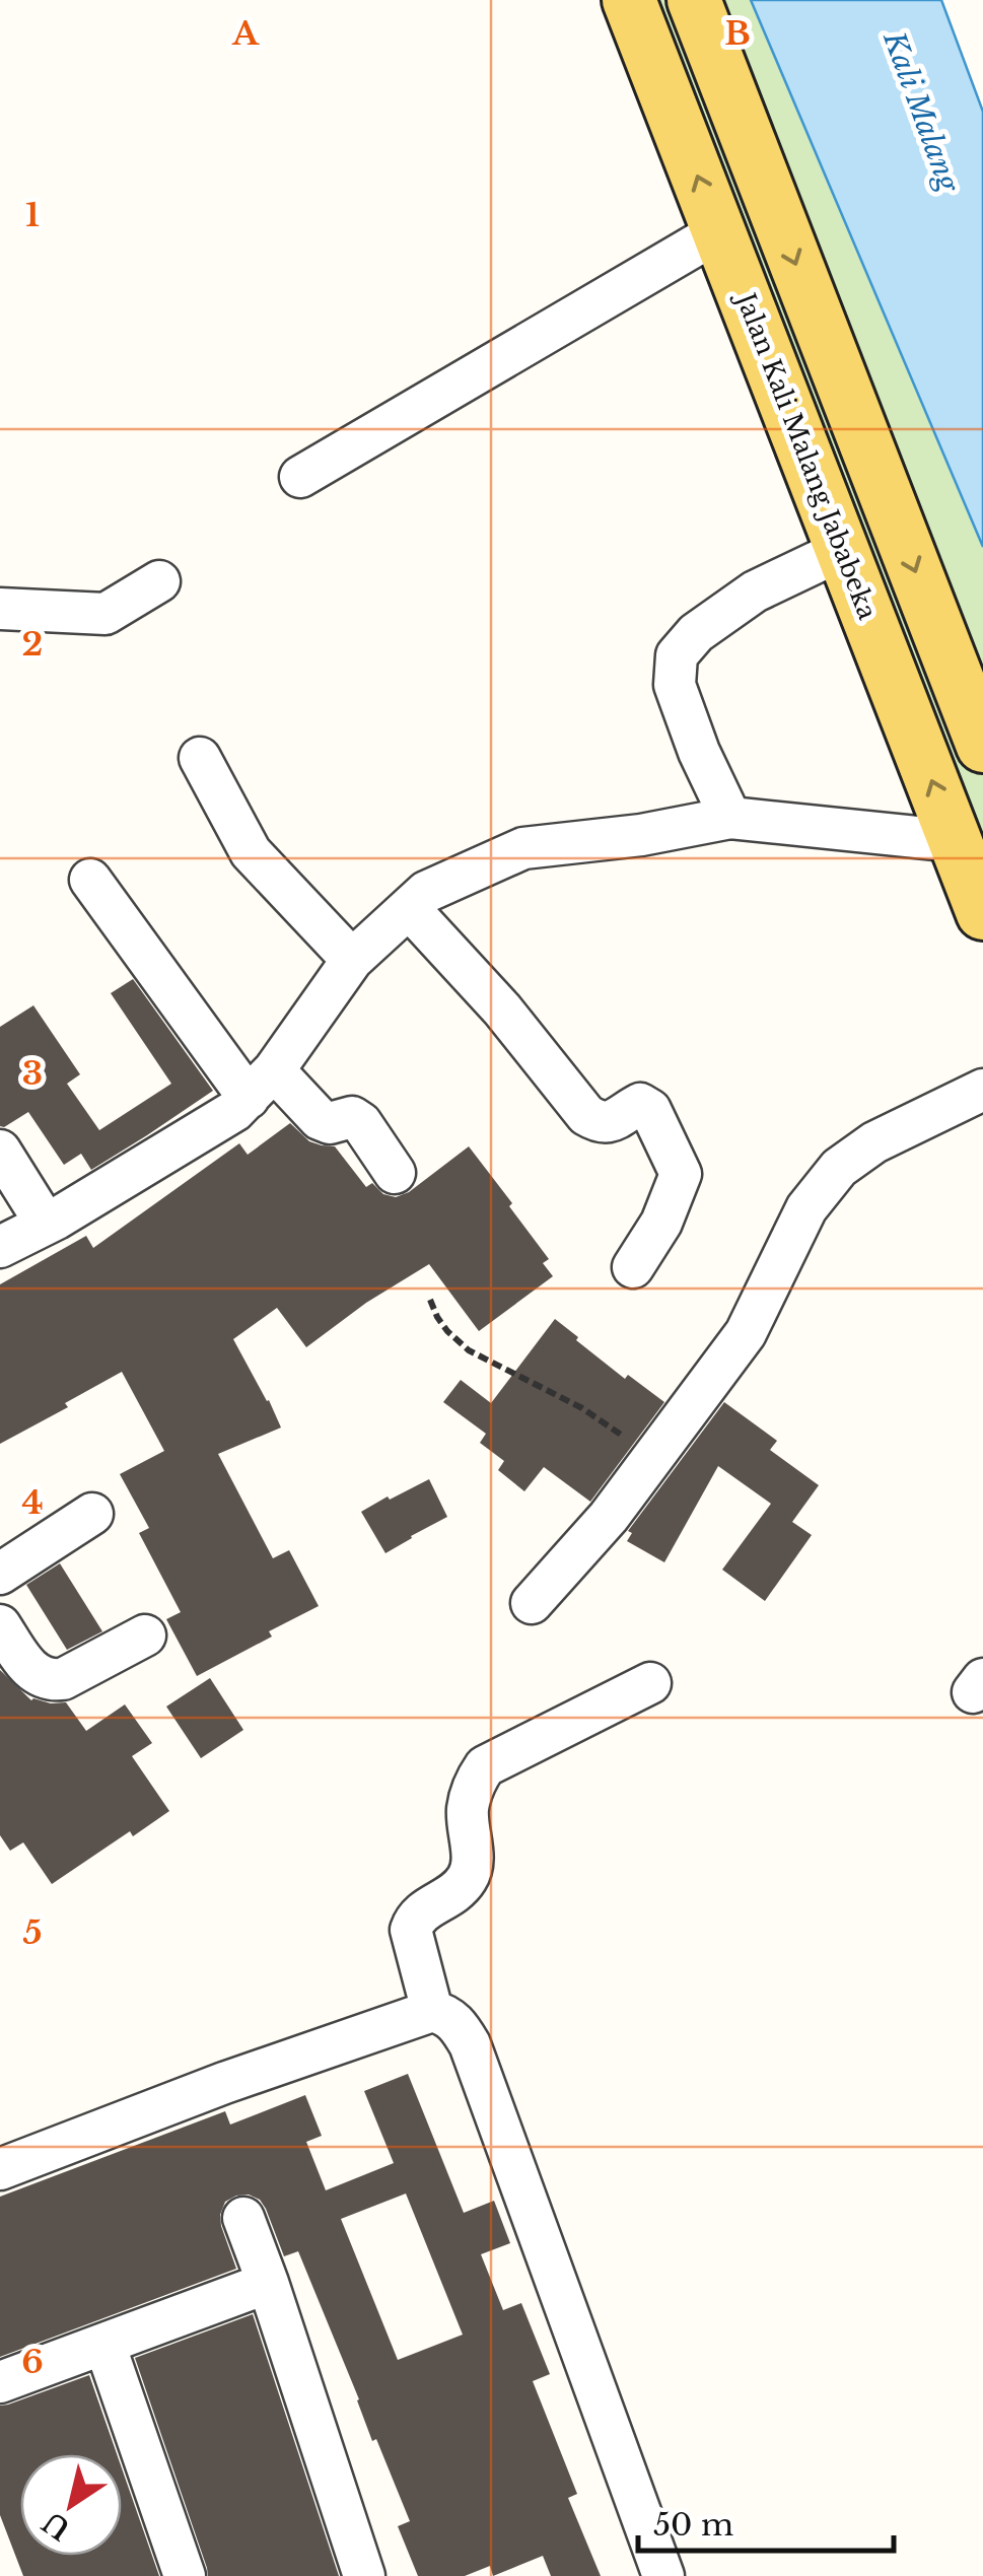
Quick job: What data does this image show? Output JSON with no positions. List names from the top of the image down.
{
  "streets": {
    "main road": ["Jalan Kali Malang Jababeka"]
  },
  "water": ["Kali Malang"],
  "scale_bar": "50 m",
  "north": "bottom left",
  "grid": {
    "columns": ["A", "B"],
    "rows": [
      "1",
      "2",
      "3",
      "4",
      "5",
      "6"
    ]
  }
}
